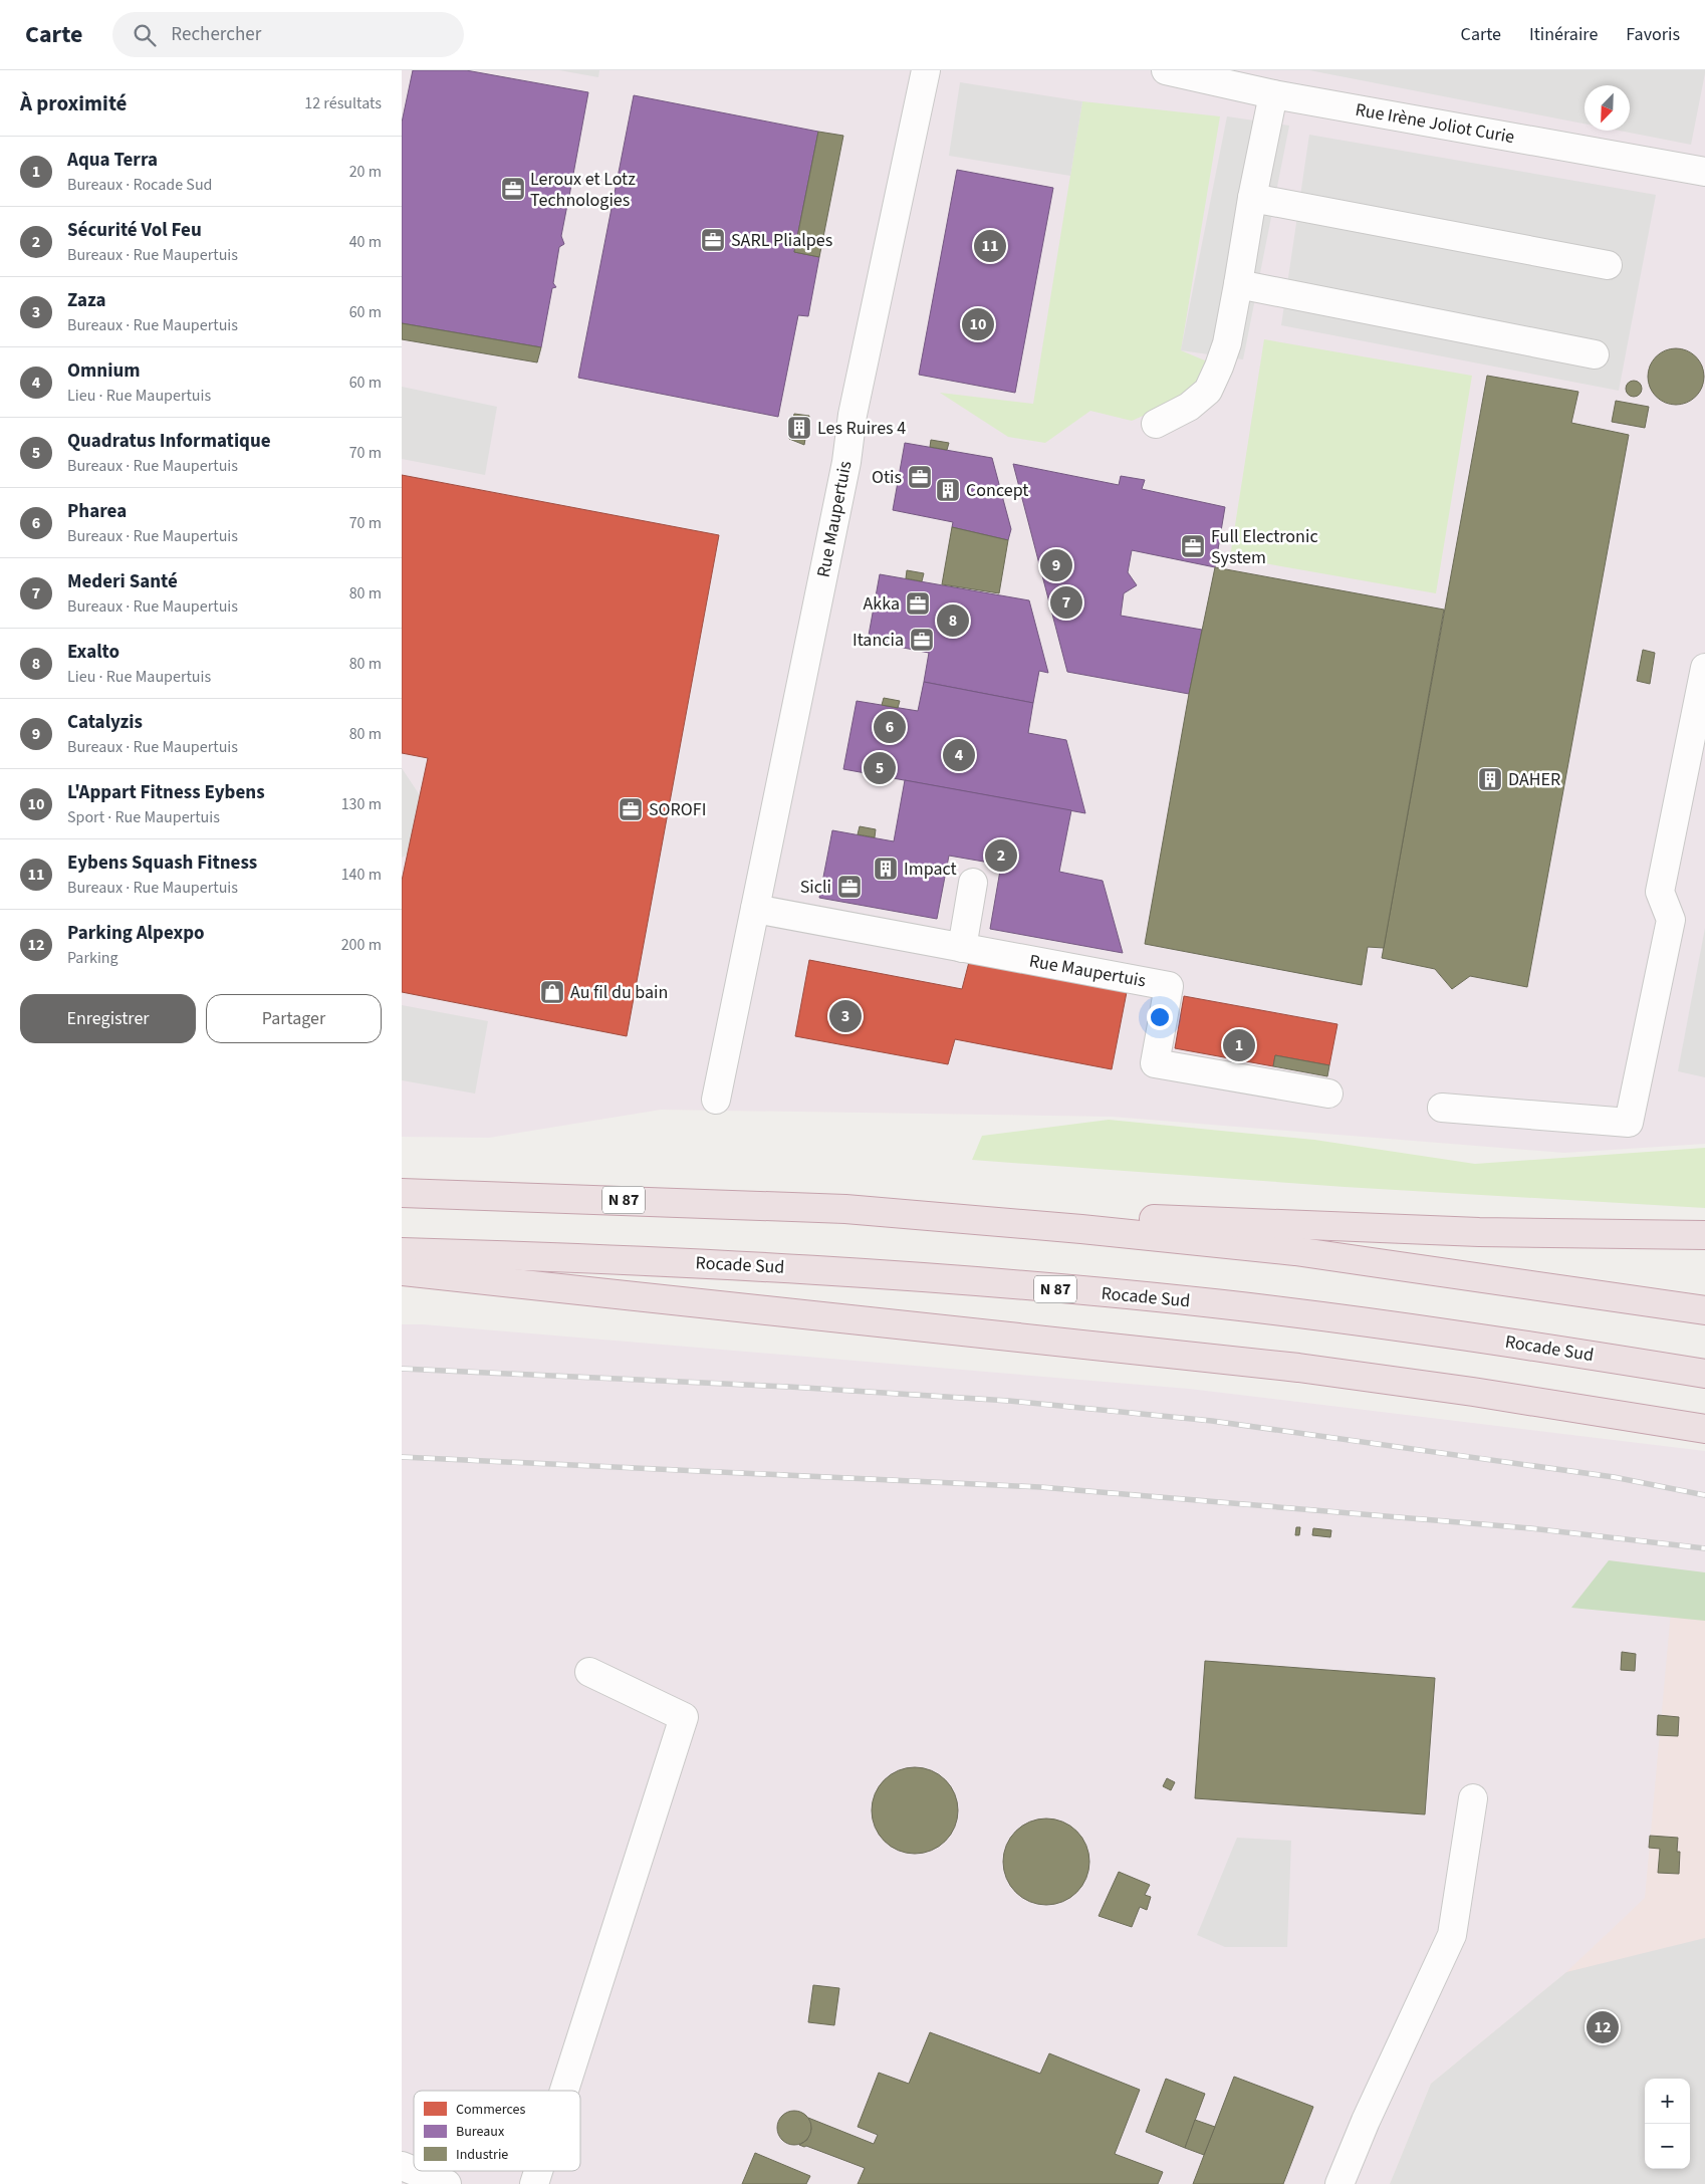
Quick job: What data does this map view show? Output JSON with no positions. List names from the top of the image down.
{
  "streets": {
    "highway": ["N 87", "Rocade Sud"],
    "street": ["Rue Irène Joliot Curie", "Rue Maupertuis"]
  },
  "places": {
    "office": [
      "Leroux et Lotz Technologies",
      "SARL Plialpes",
      "Otis",
      "Full Electronic System",
      "Akka",
      "Itancia",
      "SOROFI",
      "Sicli"
    ],
    "building": [
      "Les Ruires 4",
      "Concept",
      "DAHER",
      "Impact"
    ],
    "shop": ["Au fil du bain"]
  },
  "legend": ["Commerces", "Bureaux", "Industrie"],
  "north": "bottom left",
  "page": {
    "header": "Carte",
    "search": "Rechercher",
    "nav": ["Carte", "Itinéraire", "Favoris"],
    "heading": ["À proximité", "12 résultats"],
    "list": [
      {
        "mark": "1",
        "name": "Aqua Terra",
        "note": "Bureaux · Rocade Sud",
        "value": "20 m"
      },
      {
        "mark": "2",
        "name": "Sécurité Vol Feu",
        "note": "Bureaux · Rue Maupertuis",
        "value": "40 m"
      },
      {
        "mark": "3",
        "name": "Zaza",
        "note": "Bureaux · Rue Maupertuis",
        "value": "60 m"
      },
      {
        "mark": "4",
        "name": "Omnium",
        "note": "Lieu · Rue Maupertuis",
        "value": "60 m"
      },
      {
        "mark": "5",
        "name": "Quadratus Informatique",
        "note": "Bureaux · Rue Maupertuis",
        "value": "70 m"
      },
      {
        "mark": "6",
        "name": "Pharea",
        "note": "Bureaux · Rue Maupertuis",
        "value": "70 m"
      },
      {
        "mark": "7",
        "name": "Mederi Santé",
        "note": "Bureaux · Rue Maupertuis",
        "value": "80 m"
      },
      {
        "mark": "8",
        "name": "Exalto",
        "note": "Lieu · Rue Maupertuis",
        "value": "80 m"
      },
      {
        "mark": "9",
        "name": "Catalyzis",
        "note": "Bureaux · Rue Maupertuis",
        "value": "80 m"
      },
      {
        "mark": "10",
        "name": "L'Appart Fitness Eybens",
        "note": "Sport · Rue Maupertuis",
        "value": "130 m"
      },
      {
        "mark": "11",
        "name": "Eybens Squash Fitness",
        "note": "Bureaux · Rue Maupertuis",
        "value": "140 m"
      },
      {
        "mark": "12",
        "name": "Parking Alpexpo",
        "note": "Parking",
        "value": "200 m"
      }
    ],
    "pins": [
      "11",
      "10",
      "9",
      "7",
      "8",
      "6",
      "4",
      "5",
      "2",
      "3",
      "1",
      "12"
    ],
    "buttons": ["Enregistrer", "Partager"],
    "map_buttons": ["+", "−"]
  }
}
